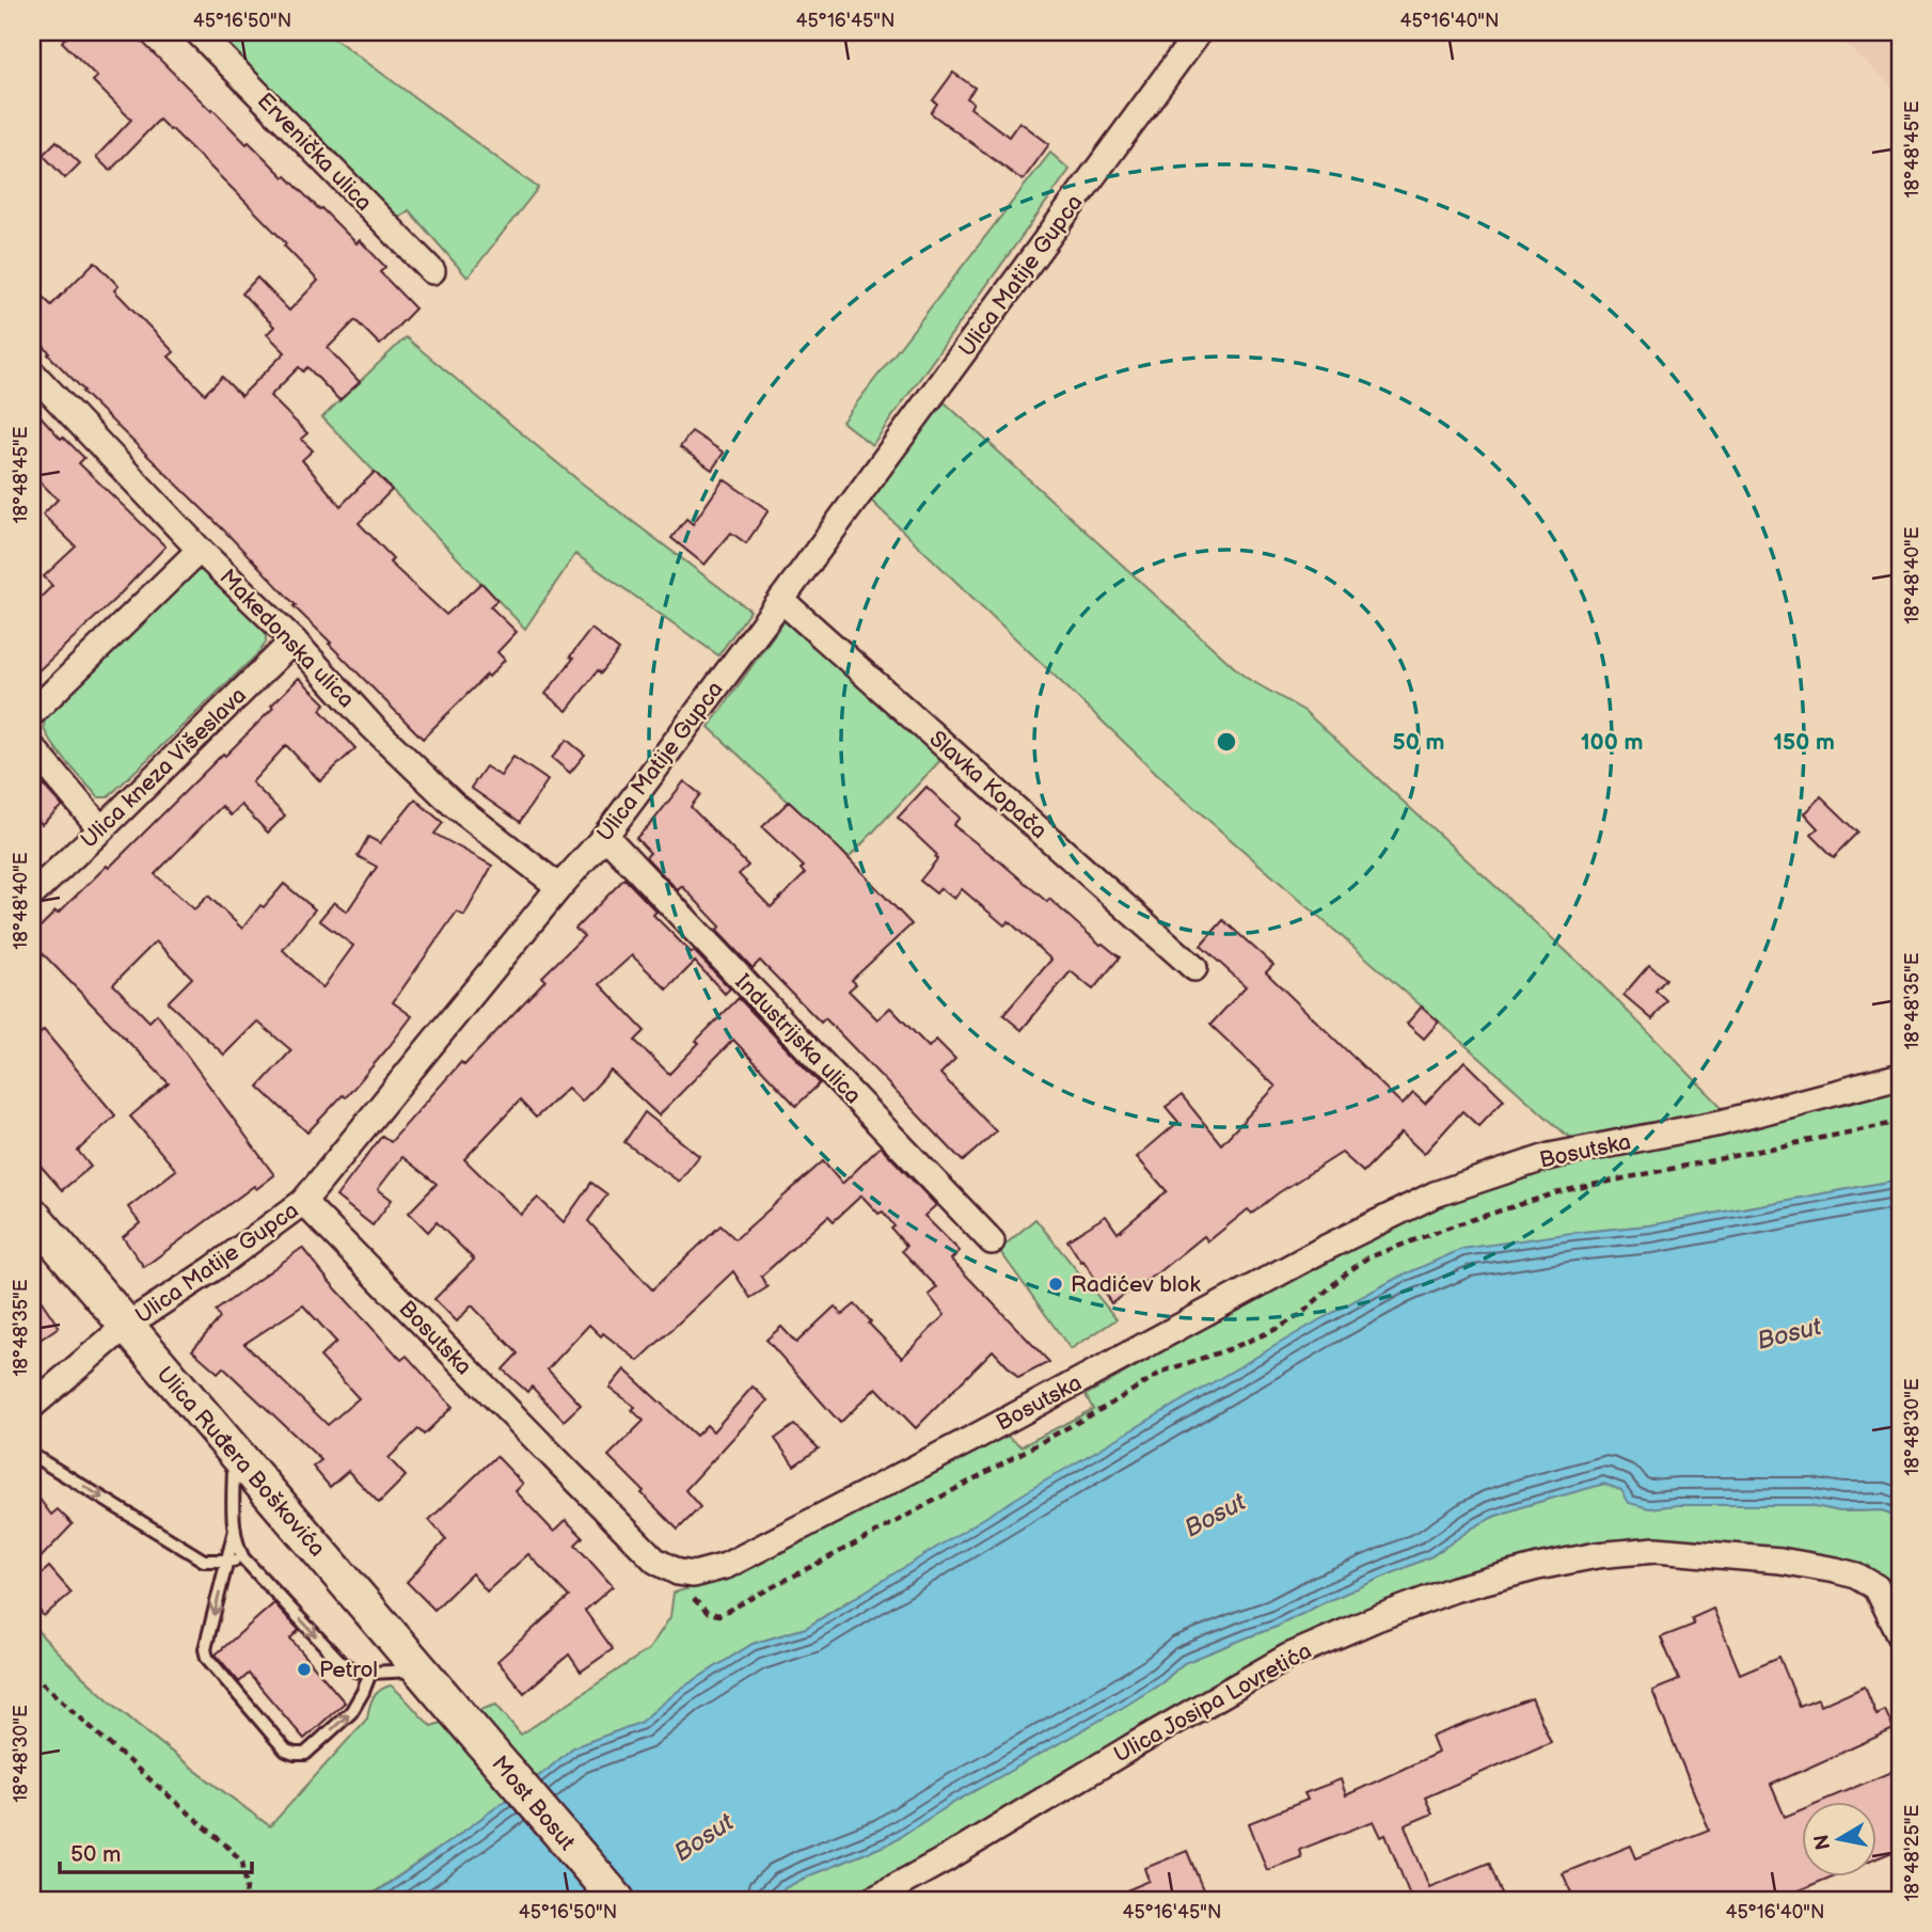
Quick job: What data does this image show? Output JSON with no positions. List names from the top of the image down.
{
  "streets": {
    "main road": ["Ulica Ruđera Boškovića", "Most Bosut"],
    "street": [
      "Ervenička ulica",
      "Ulica Matije Gupca",
      "Makedonska ulica",
      "Ulica kneza Višeslava",
      "Slavka Kopača",
      "Industrijska ulica",
      "Bosutska",
      "Ulica Josipa Lovretića"
    ]
  },
  "crossings": [
    ["Ulica Matije Gupca", "Makedonska ulica"],
    ["Ulica Matije Gupca", "Slavka Kopača"],
    ["Ulica Matije Gupca", "Industrijska ulica"],
    ["Ulica Matije Gupca", "Bosutska"],
    ["Ulica Matije Gupca", "Ulica Ruđera Boškovića"],
    ["Makedonska ulica", "Ulica kneza Višeslava"],
    ["Ulica Ruđera Boškovića", "Most Bosut"]
  ],
  "water": ["Bosut"],
  "places": ["Radićev blok", "Petrol"],
  "scale_bar": "50 m",
  "north": "left",
  "coordinates": [
    "45°16'50\"N",
    "45°16'45\"N",
    "45°16'40\"N",
    "18°48'45\"E",
    "18°48'40\"E",
    "18°48'35\"E",
    "18°48'30\"E",
    "18°48'25\"E"
  ],
  "rings": ["50 m", "100 m", "150 m"]
}
